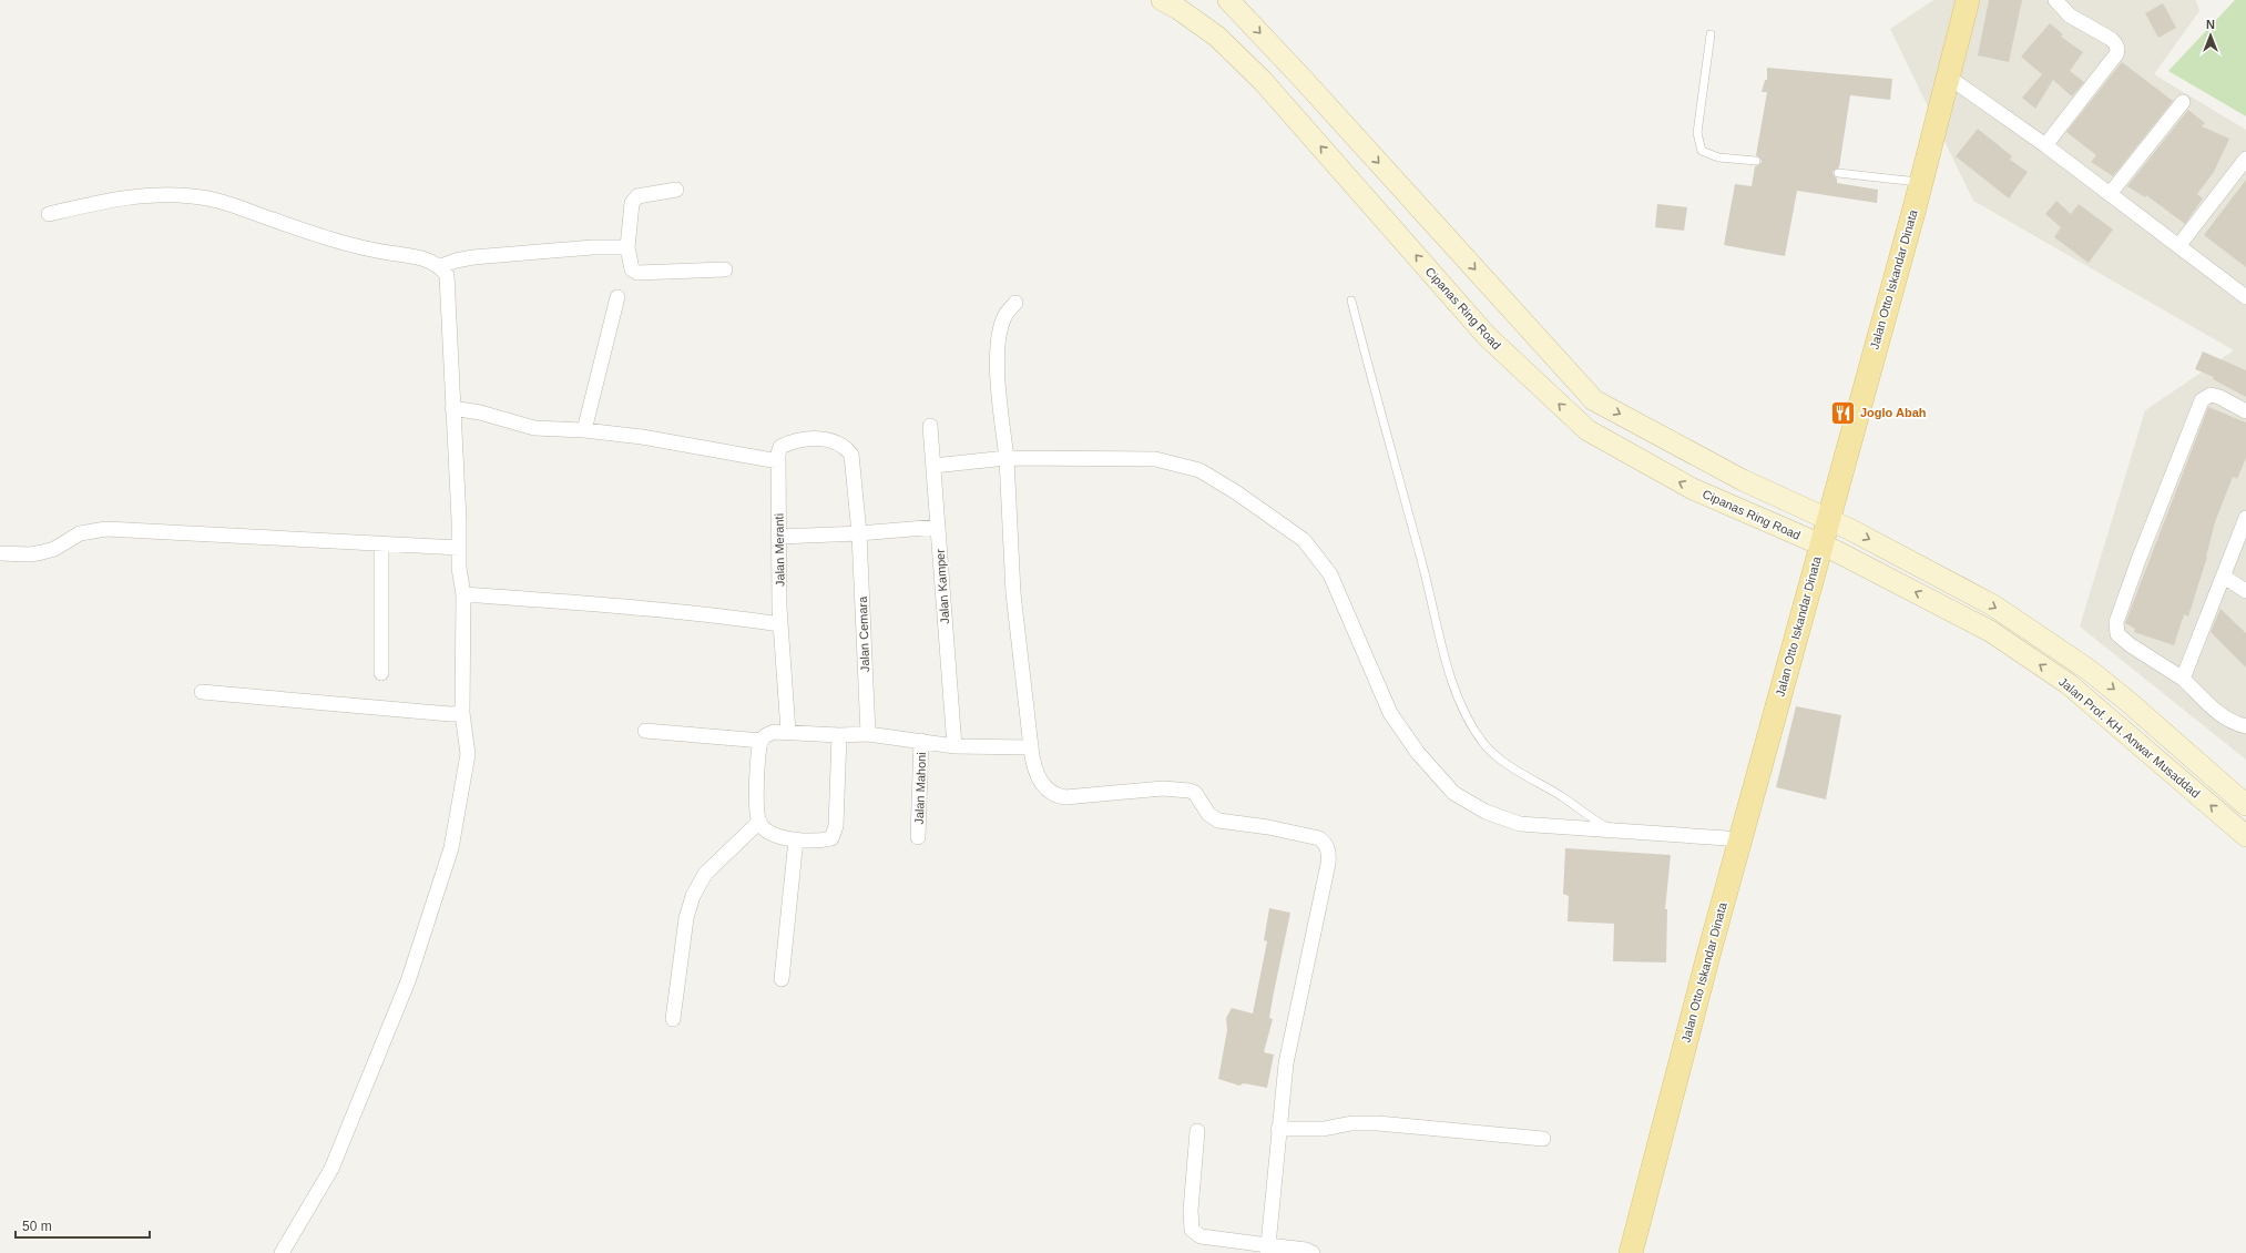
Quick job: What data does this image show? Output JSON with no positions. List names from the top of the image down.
{
  "streets": {
    "main road": ["Jalan Otto Iskandar Dinata"],
    "street": [
      "Cipanas Ring Road",
      "Jalan Meranti",
      "Jalan Kamper",
      "Jalan Cemara",
      "Jalan Prof. KH. Anwar Musaddad",
      "Jalan Mahoni"
    ]
  },
  "crossings": [
    ["Jalan Otto Iskandar Dinata", "Cipanas Ring Road"],
    ["Jalan Otto Iskandar Dinata", "Jalan Prof. KH. Anwar Musaddad"],
    ["Cipanas Ring Road", "Jalan Prof. KH. Anwar Musaddad"],
    ["Jalan Meranti", "Jalan Cemara"]
  ],
  "places": {
    "restaurant": ["Joglo Abah"]
  },
  "scale_bar": "50 m",
  "north": "top"
}
